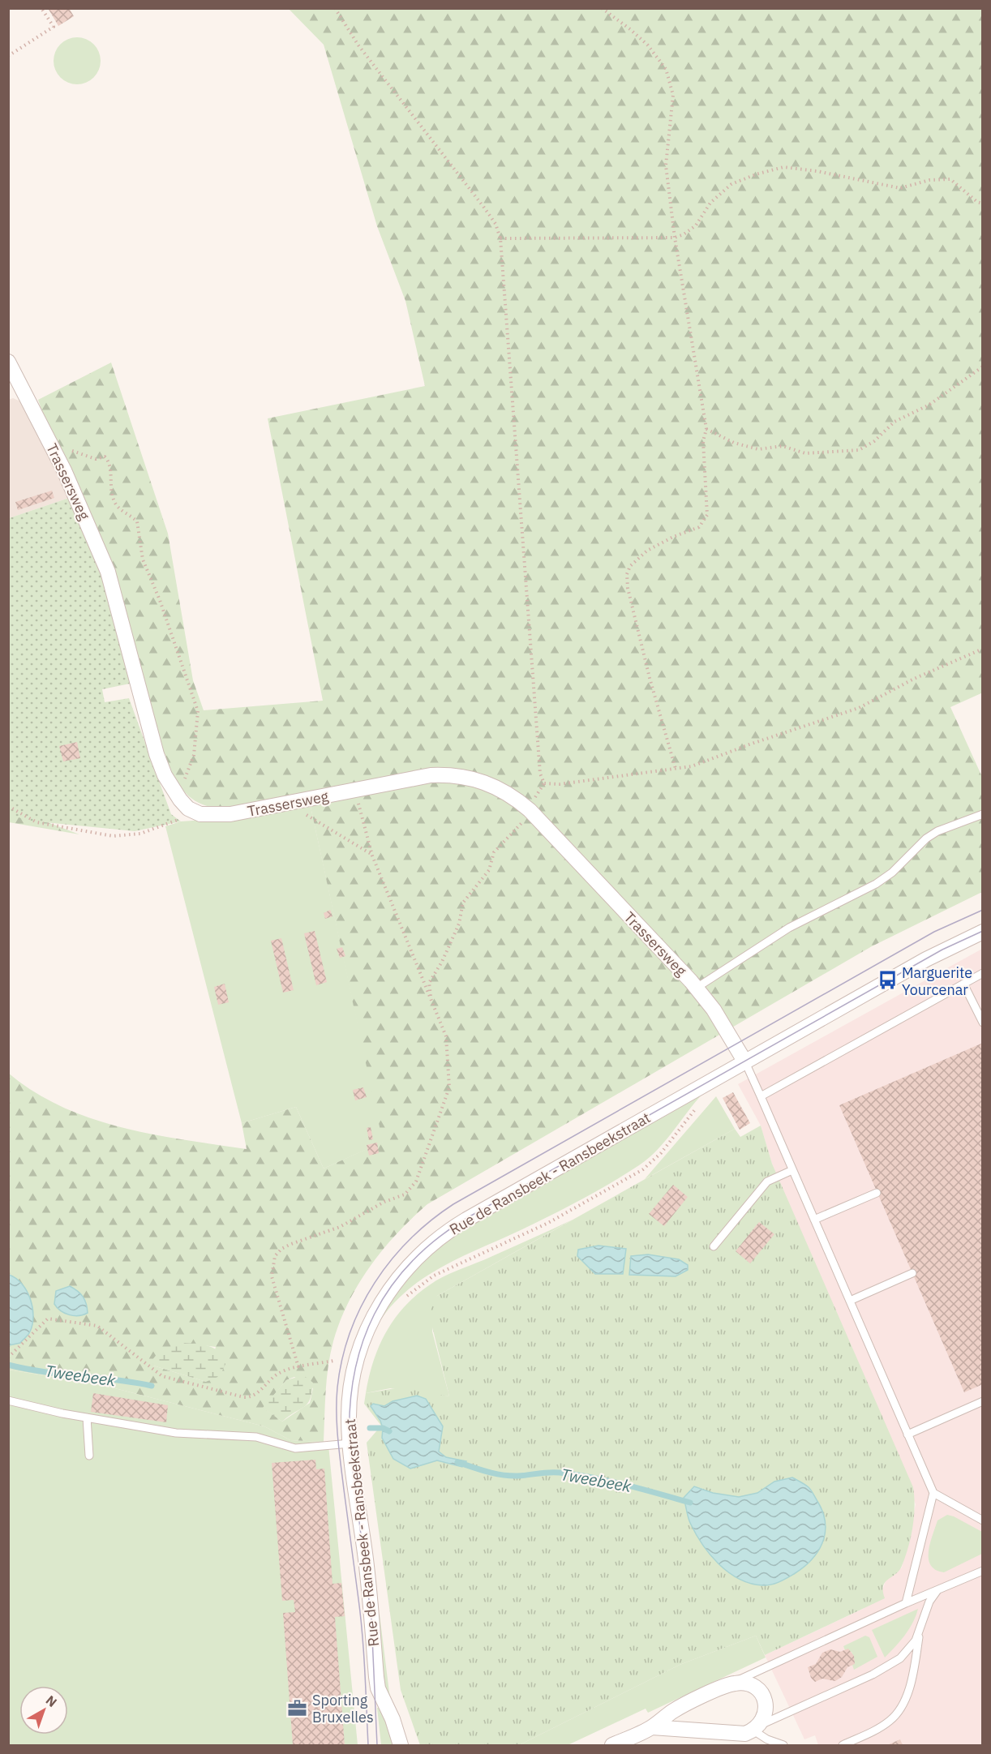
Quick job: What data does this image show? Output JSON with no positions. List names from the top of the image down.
{
  "streets": {
    "street": ["Trassersweg", "Rue de Ransbeek - Ransbeekstraat"]
  },
  "crossings": [
    ["Trassersweg", "Rue de Ransbeek - Ransbeekstraat"]
  ],
  "water": ["Tweebeek"],
  "places": {
    "bus stop": ["Marguerite Yourcenar"],
    "office": ["Sporting Bruxelles"]
  },
  "north": "top right"
}
